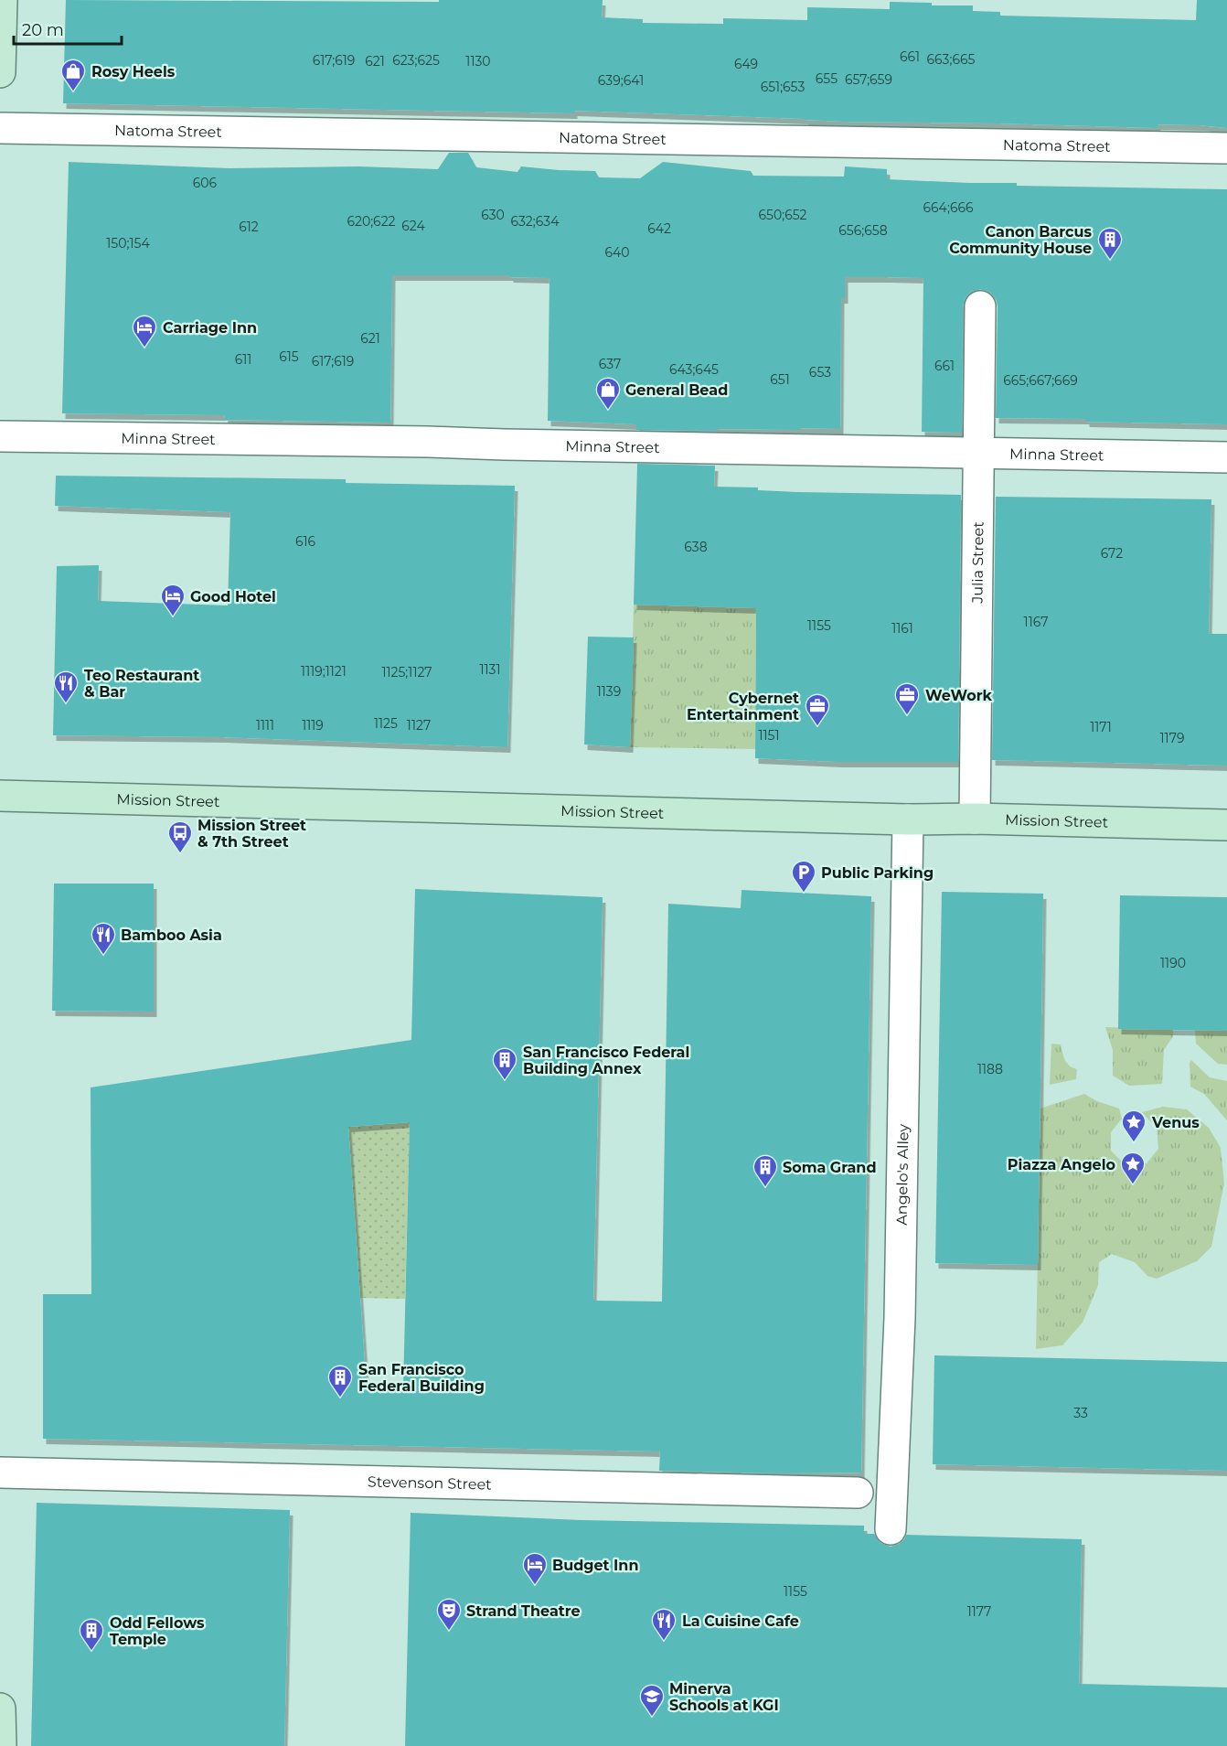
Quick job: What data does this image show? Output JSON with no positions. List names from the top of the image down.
{
  "streets": {
    "main road": ["Mission Street"],
    "street": [
      "Natoma Street",
      "Minna Street",
      "Julia Street",
      "Angelo's Alley",
      "Stevenson Street"
    ]
  },
  "crossings": [
    ["Minna Street", "Julia Street"],
    ["Julia Street", "Mission Street"],
    ["Mission Street", "Angelo's Alley"]
  ],
  "places": {
    "shop": ["Rosy Heels", "General Bead"],
    "building": [
      "Canon Barcus Community House",
      "San Francisco Federal Building Annex",
      "Soma Grand",
      "San Francisco Federal Building",
      "Odd Fellows Temple"
    ],
    "hotel": ["Carriage Inn", "Good Hotel", "Budget Inn"],
    "restaurant": ["Teo Restaurant & Bar", "Bamboo Asia", "La Cuisine Cafe"],
    "office": ["WeWork", "Cybernet Entertainment"],
    "bus stop": ["Mission Street & 7th Street"],
    "parking": ["Public Parking"],
    "place": ["Venus", "Piazza Angelo"],
    "theatre": ["Strand Theatre"],
    "school or university": ["Minerva Schools at KGI"]
  },
  "house_numbers": [
    "661",
    "663;665",
    "617;619",
    "623;625",
    "621",
    "1130",
    "649",
    "655",
    "657;659",
    "639;641",
    "651;653",
    "606",
    "664;666",
    "630",
    "650;652",
    "620;622",
    "632;634",
    "624",
    "612",
    "642",
    "656;658",
    "150;154",
    "640",
    "621",
    "615",
    "611",
    "617;619",
    "637",
    "661",
    "643;645",
    "653",
    "651",
    "665;667;669",
    "616",
    "638",
    "672",
    "1167",
    "1155",
    "1161",
    "1131",
    "1119;1121",
    "1125;1127",
    "1139",
    "1125",
    "1111",
    "1119",
    "1127",
    "1171",
    "1151",
    "1179",
    "1190",
    "1188",
    "33",
    "1155",
    "1177"
  ],
  "scale_bar": "20 m"
}
